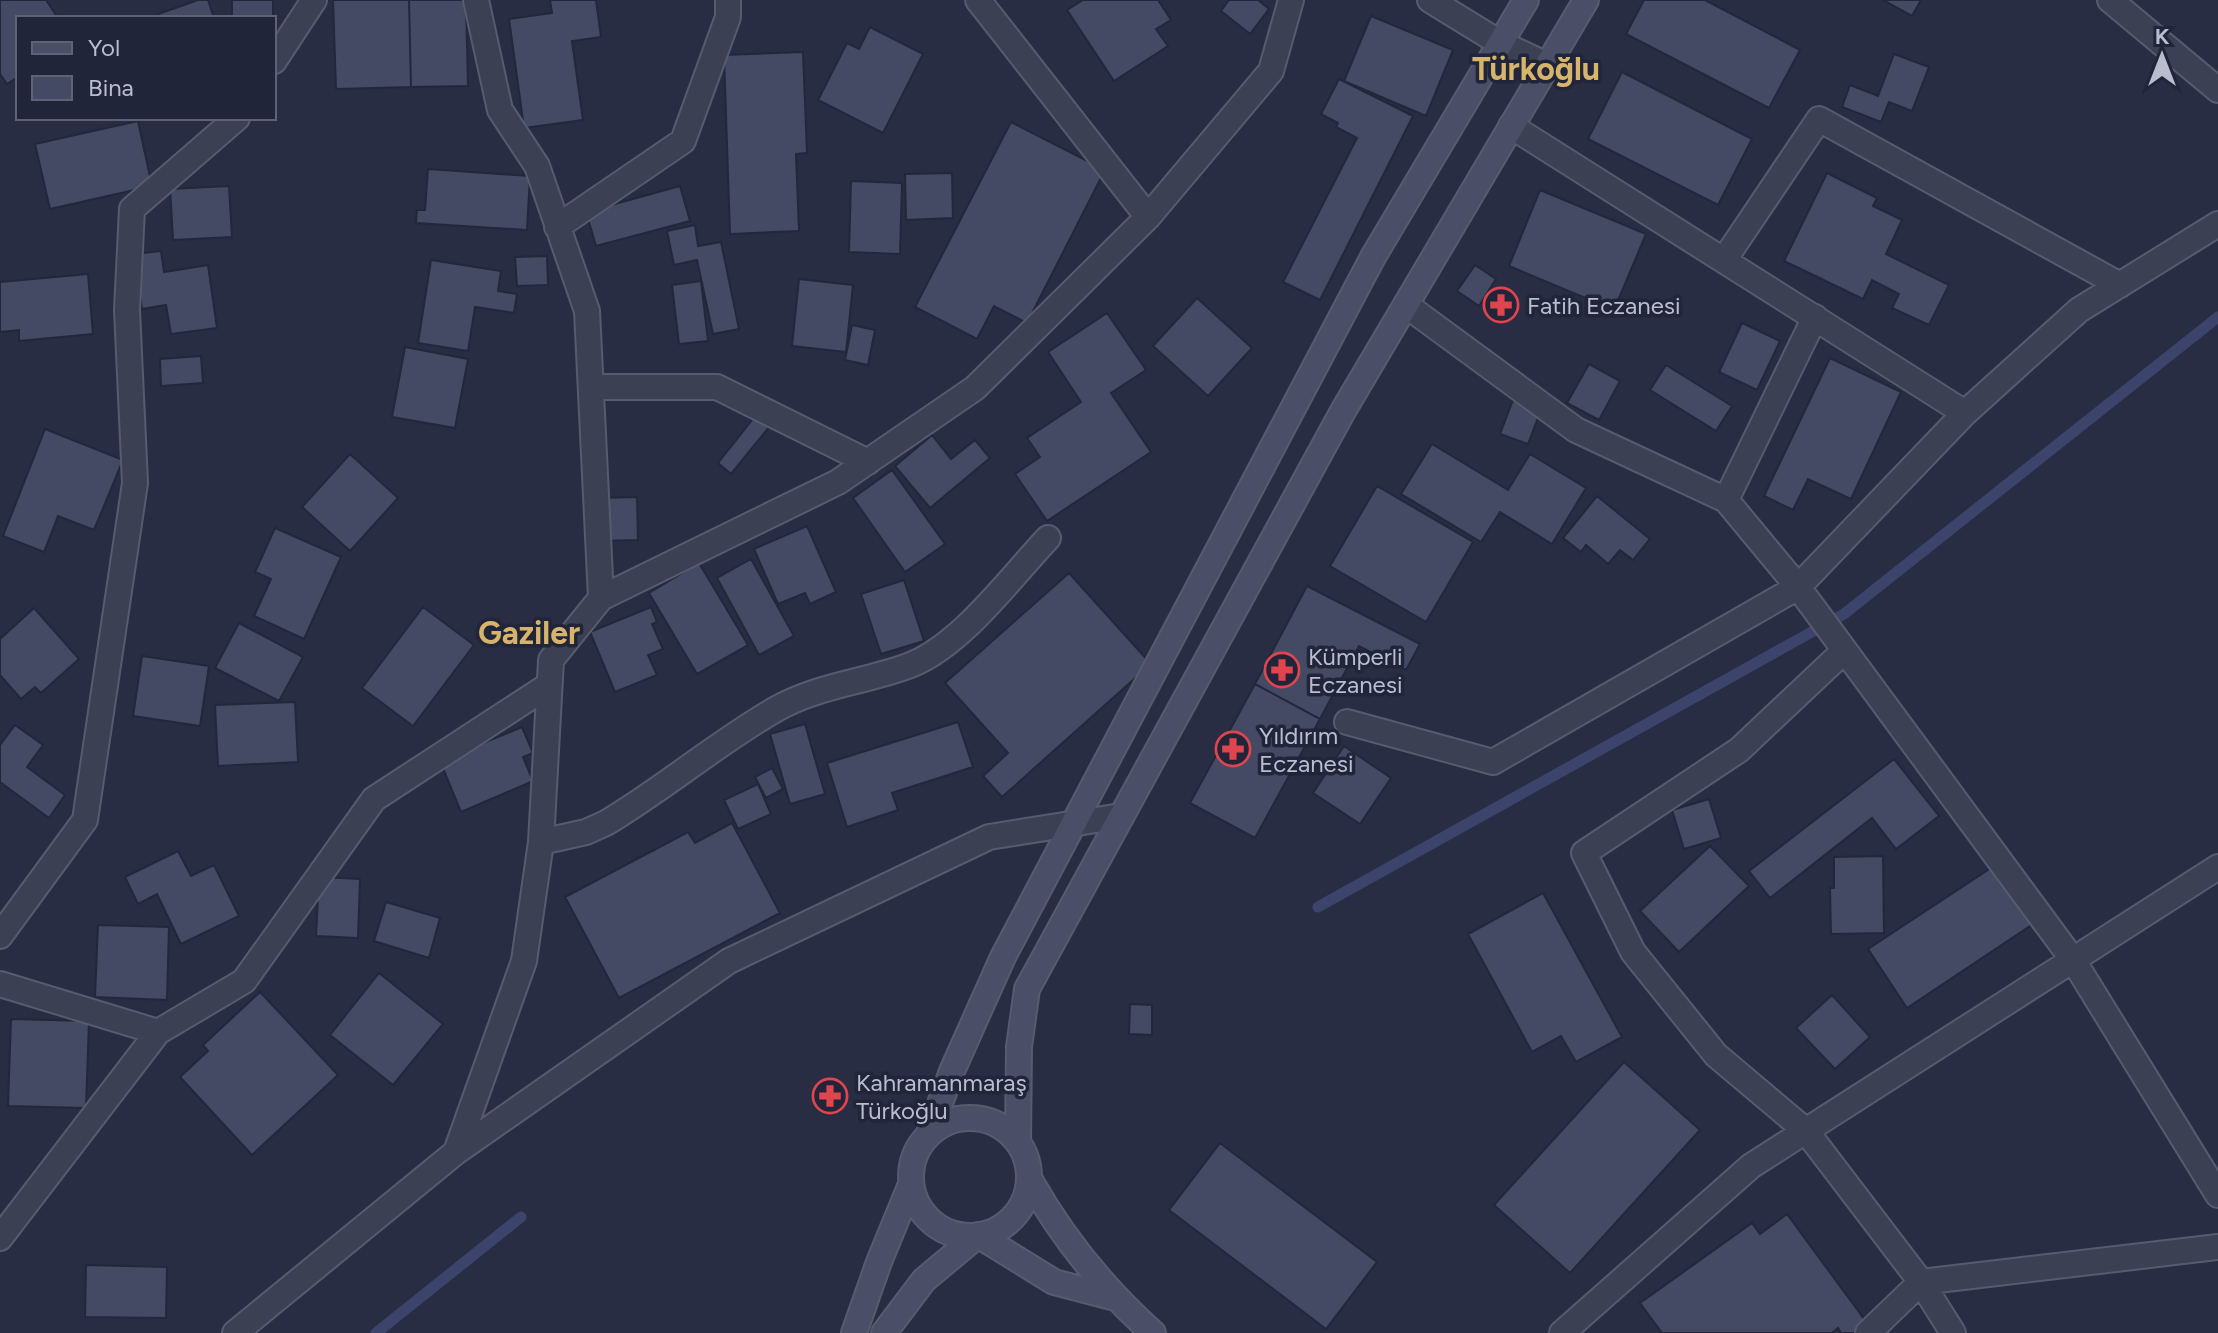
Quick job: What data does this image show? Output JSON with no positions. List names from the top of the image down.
{
  "districts": ["Türkoğlu", "Gaziler"],
  "places": {
    "pharmacy": [
      "Fatih Eczanesi",
      "Kümperli Eczanesi",
      "Yıldırım Eczanesi",
      "Kahramanmaraş Türkoğlu"
    ]
  },
  "legend": ["Yol", "Bina"],
  "north": "top"
}
